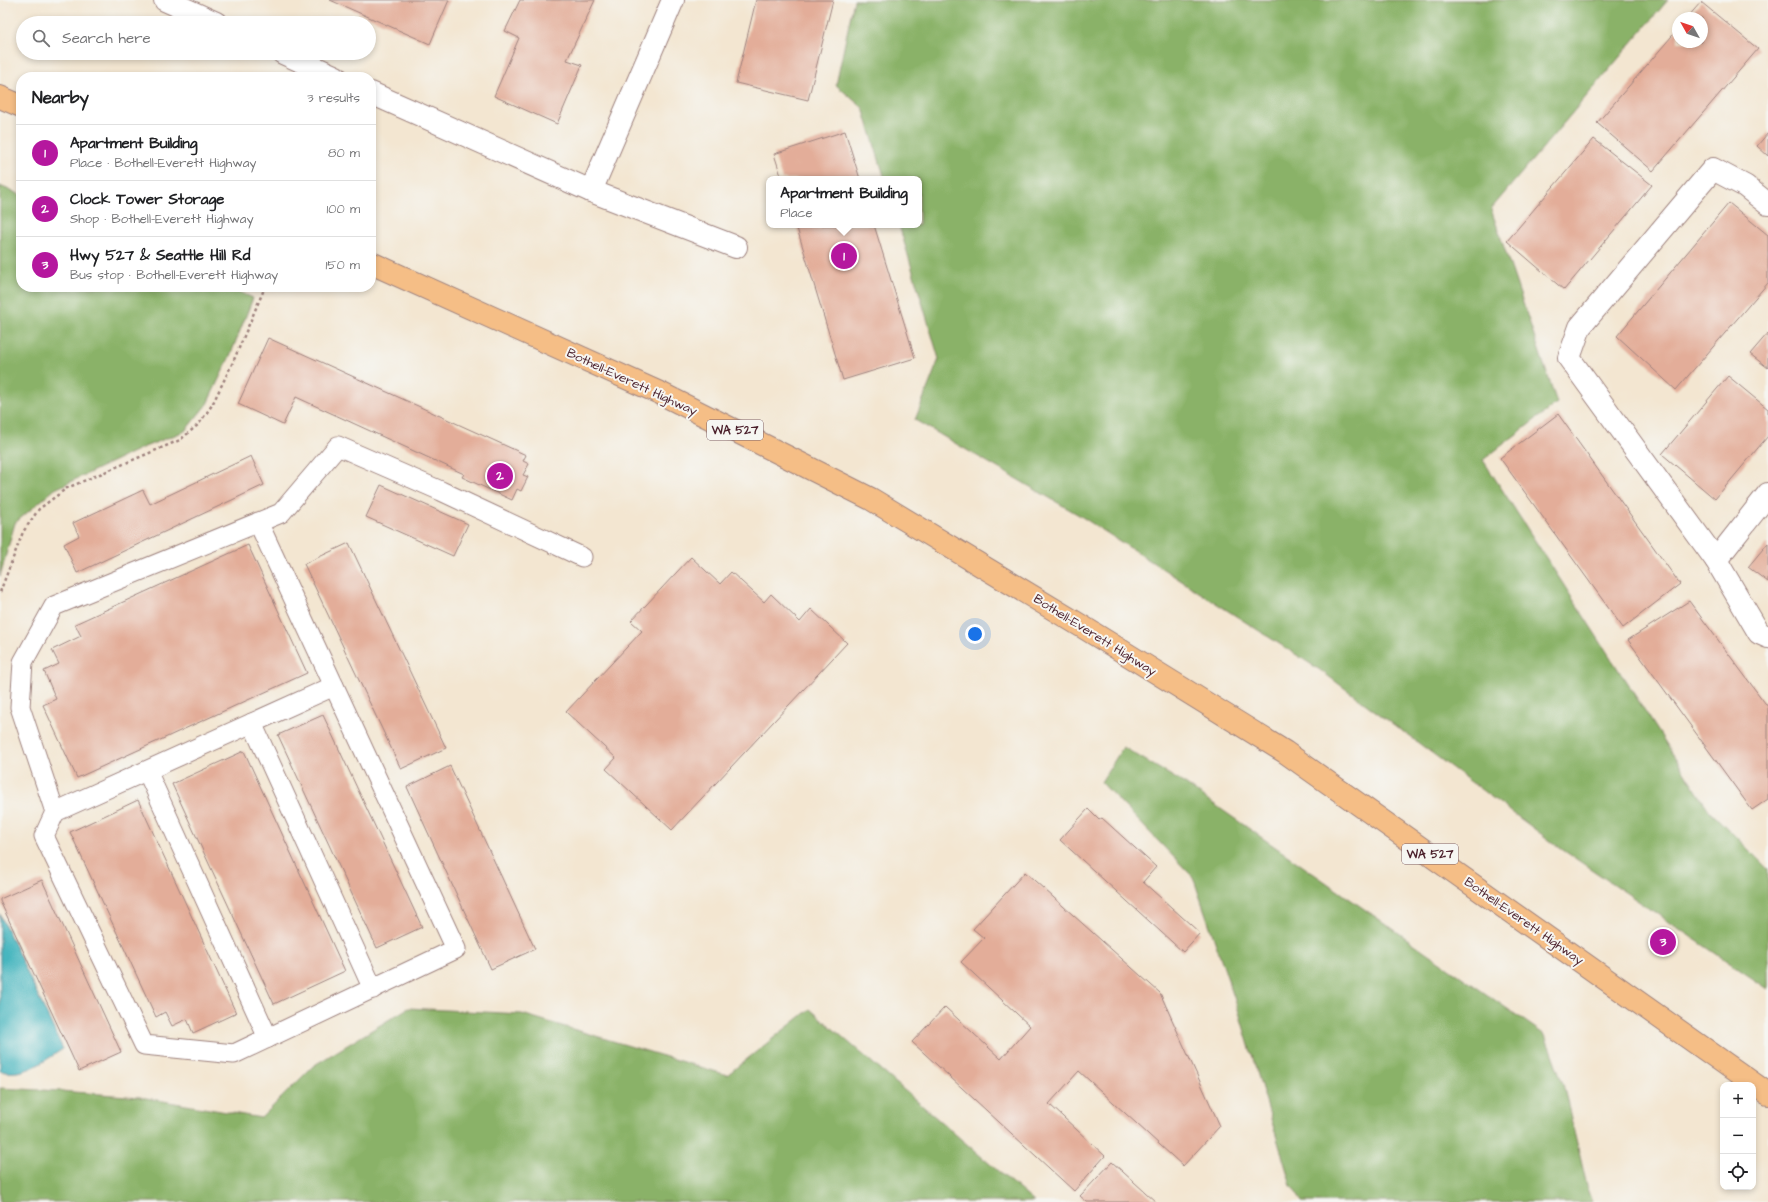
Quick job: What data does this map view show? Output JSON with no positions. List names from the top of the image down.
{
  "streets": {
    "main road": ["Bothell-Everett Highway", "WA 527"]
  },
  "north": "top left",
  "page": {
    "search": "Search here",
    "heading": ["Nearby", "3 results"],
    "list": [
      {
        "mark": "1",
        "name": "Apartment Building",
        "note": "Place · Bothell-Everett Highway",
        "value": "80 m"
      },
      {
        "mark": "2",
        "name": "Clock Tower Storage",
        "note": "Shop · Bothell-Everett Highway",
        "value": "100 m"
      },
      {
        "mark": "3",
        "name": "Hwy 527 & Seattle Hill Rd",
        "note": "Bus stop · Bothell-Everett Highway",
        "value": "150 m"
      }
    ],
    "popup": ["Apartment Building", "Place"],
    "pins": ["1", "2", "3"],
    "map_buttons": ["+", "−"]
  }
}
